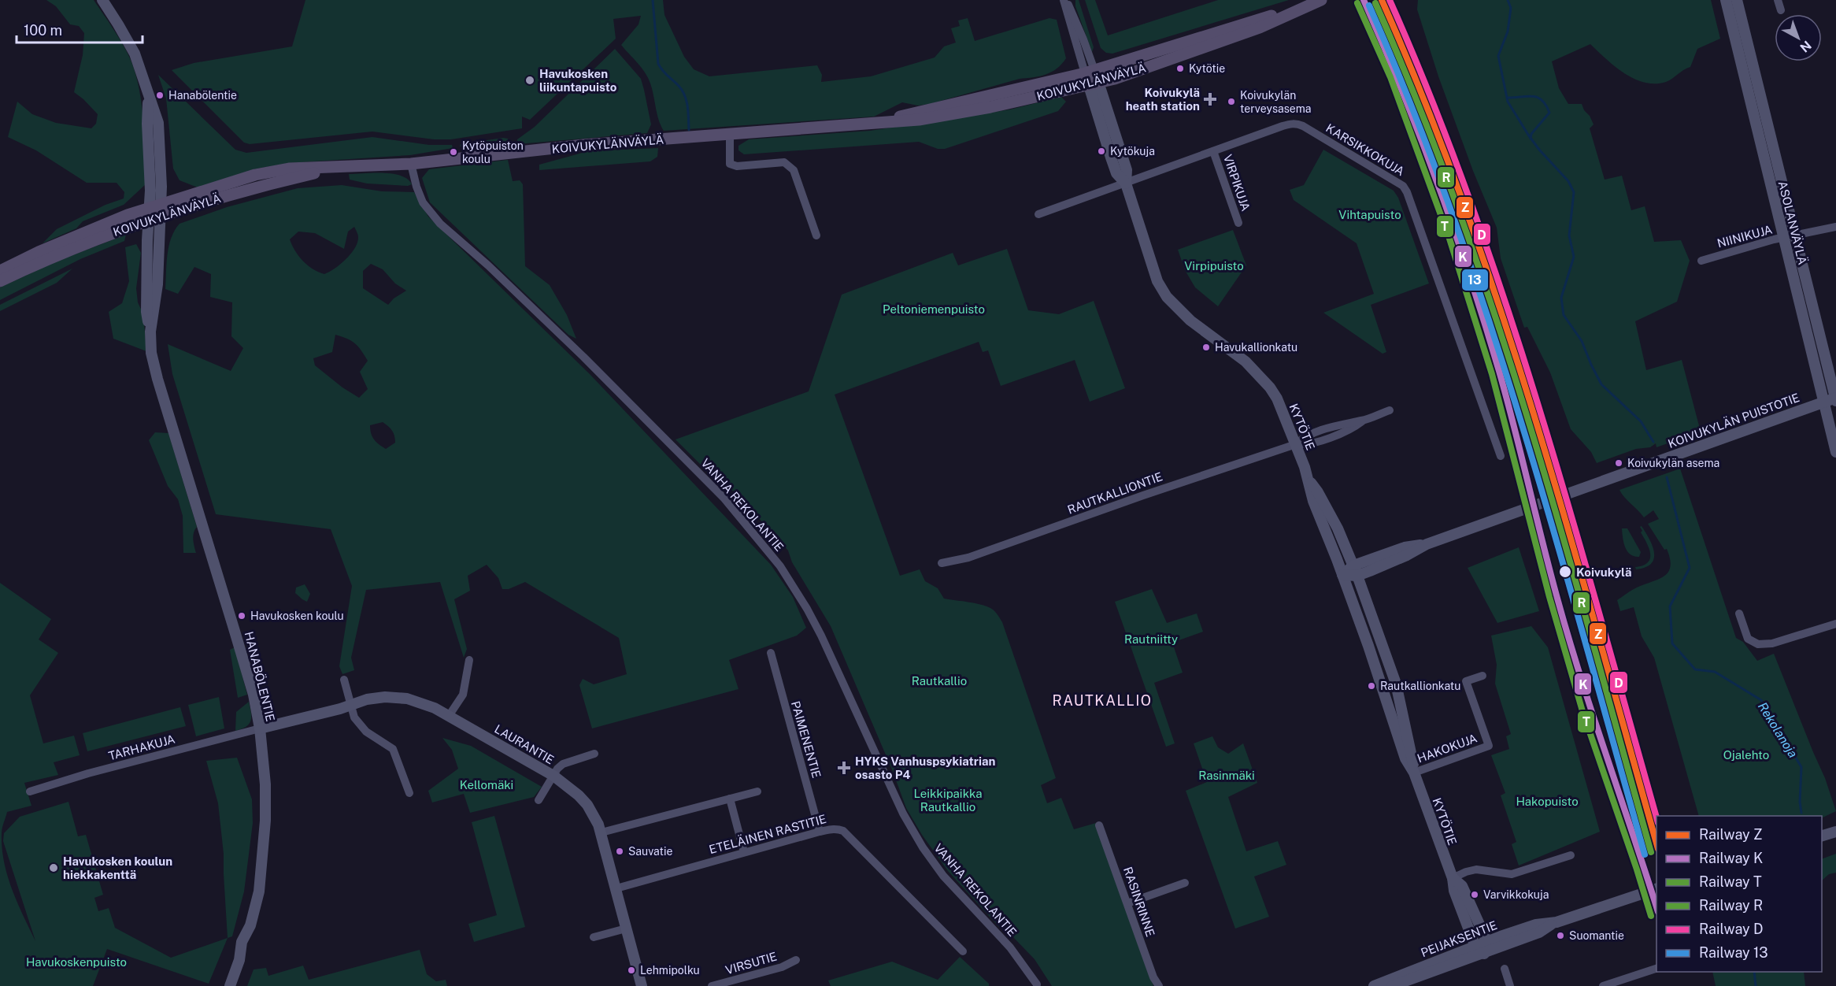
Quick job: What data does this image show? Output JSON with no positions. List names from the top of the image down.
{
  "streets": {
    "main road": ["KOIVUKYLÄNVÄYLÄ"],
    "street": [
      "KARSIKKOKUJA",
      "VIRPIKUJA",
      "ASOLANVÄYLÄ",
      "NIINIKUJA",
      "KOIVUKYLÄN PUISTOTIE",
      "KYTÖTIE",
      "RAUTKALLIONTIE",
      "VANHA REKOLANTIE",
      "HANABÖLENTIE",
      "PAIMENENTIE",
      "LAURANTIE",
      "TARHAKUJA",
      "HAKOKUJA",
      "ETELÄINEN RASTITIE",
      "RASINRINNE",
      "PEIJAKSENTIE",
      "VIRSUTIE"
    ]
  },
  "crossings": [
    ["KOIVUKYLÄNVÄYLÄ", "KYTÖTIE"],
    ["KOIVUKYLÄNVÄYLÄ", "VANHA REKOLANTIE"],
    ["KOIVUKYLÄNVÄYLÄ", "HANABÖLENTIE"],
    ["KARSIKKOKUJA", "VIRPIKUJA"],
    ["KARSIKKOKUJA", "KYTÖTIE"],
    ["ASOLANVÄYLÄ", "NIINIKUJA"],
    ["ASOLANVÄYLÄ", "KOIVUKYLÄN PUISTOTIE"],
    ["KOIVUKYLÄN PUISTOTIE", "KYTÖTIE"],
    ["KYTÖTIE", "RAUTKALLIONTIE"],
    ["KYTÖTIE", "HAKOKUJA"],
    ["KYTÖTIE", "PEIJAKSENTIE"],
    ["HANABÖLENTIE", "LAURANTIE"],
    ["HANABÖLENTIE", "TARHAKUJA"],
    ["PAIMENENTIE", "ETELÄINEN RASTITIE"],
    ["LAURANTIE", "TARHAKUJA"],
    ["LAURANTIE", "ETELÄINEN RASTITIE"]
  ],
  "districts": ["RAUTKALLIO"],
  "water": ["Rekolanoja"],
  "parks": [
    "Vihtapuisto",
    "Virpipuisto",
    "Peltoniemenpuisto",
    "Rautniitty",
    "Rautkallio",
    "Ojalehto",
    "Rasinmäki",
    "Kellomäki",
    "Leikkipaikka Rautkallio",
    "Hakopuisto",
    "Havukoskenpuisto"
  ],
  "places": {
    "other": [
      "Kytötie",
      "Havukosken liikuntapuisto",
      "Hanabölentie",
      "Koivukylän terveysasema",
      "Kytökuja",
      "Kytöpuiston koulu",
      "Havukallionkatu",
      "Koivukylän asema",
      "Koivukylä",
      "Havukosken koulu",
      "Rautkallionkatu",
      "Sauvatie",
      "Havukosken koulun hiekkakenttä",
      "Varvikkokuja",
      "Suomantie",
      "Lehmipolku"
    ],
    "health": ["Koivukylä heath station", "HYKS Vanhuspsykiatrian osasto P4"]
  },
  "lines": [
    "rail line Z",
    "rail line K",
    "rail line D",
    "rail line T",
    "rail line R",
    "rail line 13"
  ],
  "legend": [
    "Railway Z",
    "Railway K",
    "Railway T",
    "Railway R",
    "Railway D",
    "Railway 13"
  ],
  "scale_bar": "100 m",
  "north": "bottom right"
}
